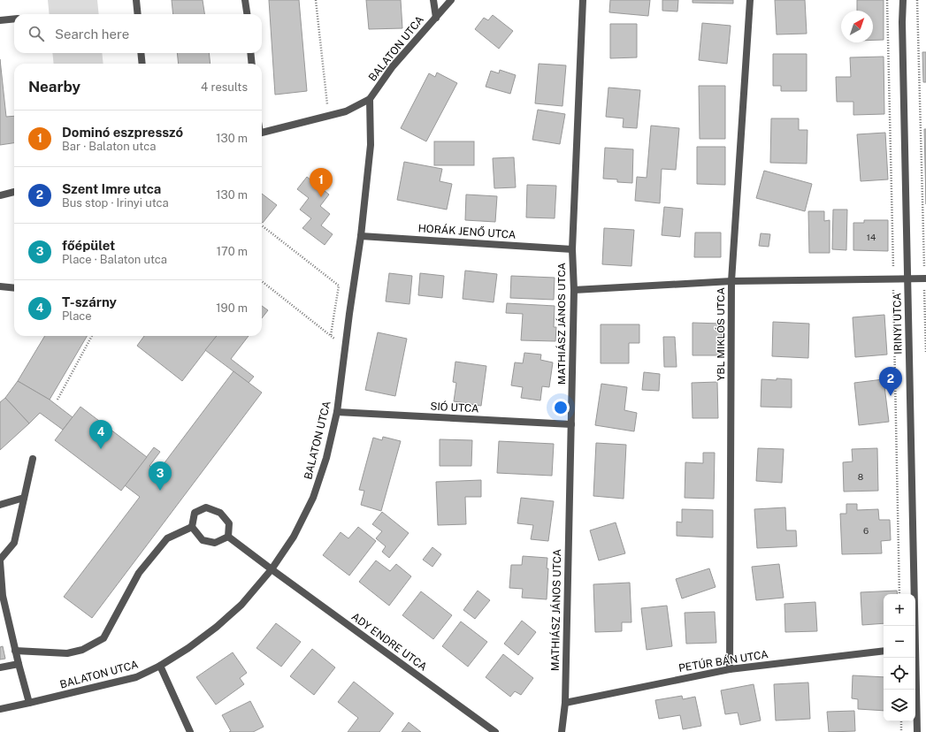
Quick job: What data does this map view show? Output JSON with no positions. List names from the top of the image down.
{
  "streets": {
    "street": [
      "BALATON UTCA",
      "HORÁK JENŐ UTCA",
      "MATHIÁSZ JÁNOS UTCA",
      "IRINYI UTCA",
      "YBL MIKLÓS UTCA",
      "SIÓ UTCA",
      "ADY ENDRE UTCA",
      "PETÚR BÁN UTCA"
    ]
  },
  "crossings": [
    ["BALATON UTCA", "HORÁK JENŐ UTCA"],
    ["BALATON UTCA", "SIÓ UTCA"],
    ["BALATON UTCA", "ADY ENDRE UTCA"],
    ["HORÁK JENŐ UTCA", "MATHIÁSZ JÁNOS UTCA"],
    ["MATHIÁSZ JÁNOS UTCA", "SIÓ UTCA"],
    ["MATHIÁSZ JÁNOS UTCA", "PETÚR BÁN UTCA"],
    ["YBL MIKLÓS UTCA", "PETÚR BÁN UTCA"]
  ],
  "house_numbers": ["14", "8", "6"],
  "north": "top right",
  "page": {
    "search": "Search here",
    "heading": ["Nearby", "4 results"],
    "list": [
      {
        "mark": "1",
        "name": "Dominó eszpresszó",
        "note": "Bar · Balaton utca",
        "value": "130 m"
      },
      {
        "mark": "2",
        "name": "Szent Imre utca",
        "note": "Bus stop · Irinyi utca",
        "value": "130 m"
      },
      {
        "mark": "3",
        "name": "főépület",
        "note": "Place · Balaton utca",
        "value": "170 m"
      },
      {
        "mark": "4",
        "name": "T-szárny",
        "note": "Place",
        "value": "190 m"
      }
    ],
    "pins": [
      "1",
      "2",
      "4",
      "3"
    ],
    "map_buttons": ["+", "−"]
  }
}
